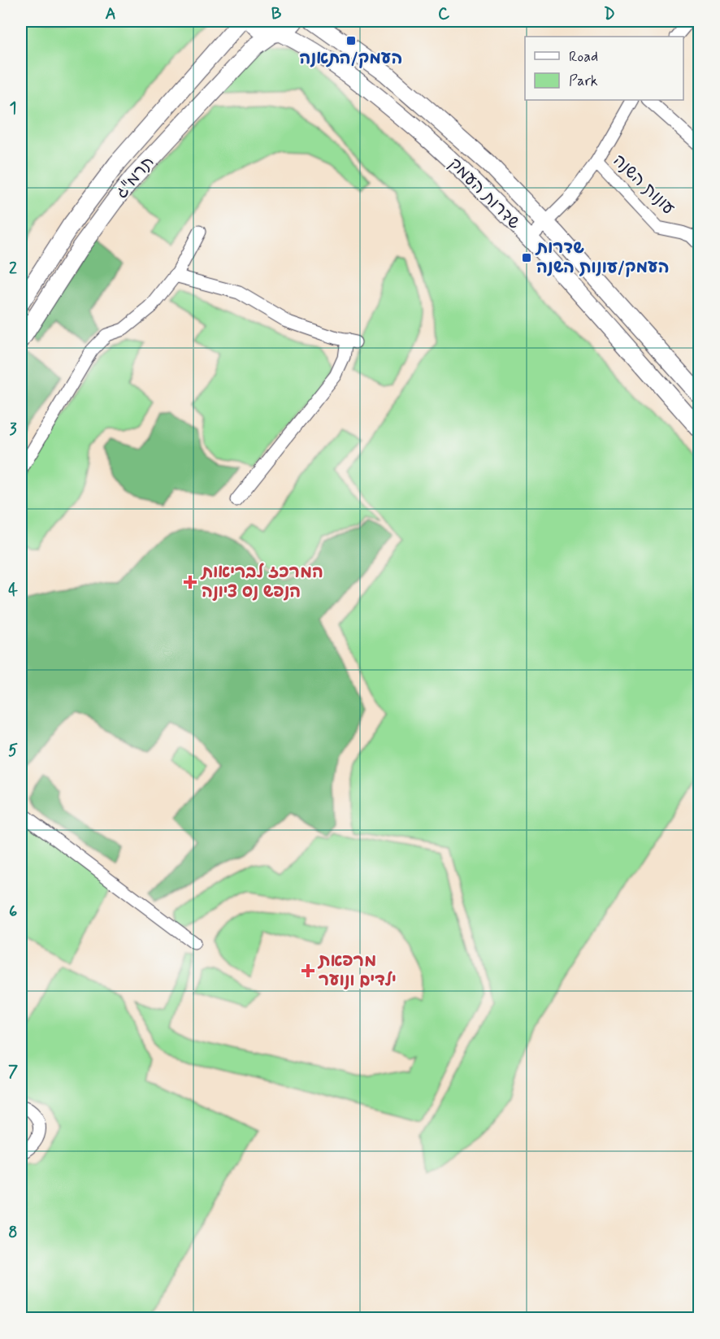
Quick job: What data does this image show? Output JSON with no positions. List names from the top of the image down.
{
  "streets": {
    "street": ["תרמ\"ג", "עונות השנה", "שדרות העמק"]
  },
  "crossings": [
    ["תרמ\"ג", "שדרות העמק"],
    ["עונות השנה", "שדרות העמק"]
  ],
  "places": {
    "transit": ["העמק/התאנה", "שדרות העמק/עונות השנה"],
    "health": ["המרכז לבריאות הנפש נס ציונה", "מרפאת ילדים ונוער"]
  },
  "legend": ["Road", "Park"],
  "grid": {
    "columns": [
      "A",
      "B",
      "C",
      "D"
    ],
    "rows": [
      "1",
      "2",
      "3",
      "4",
      "5",
      "6",
      "7",
      "8"
    ]
  }
}
